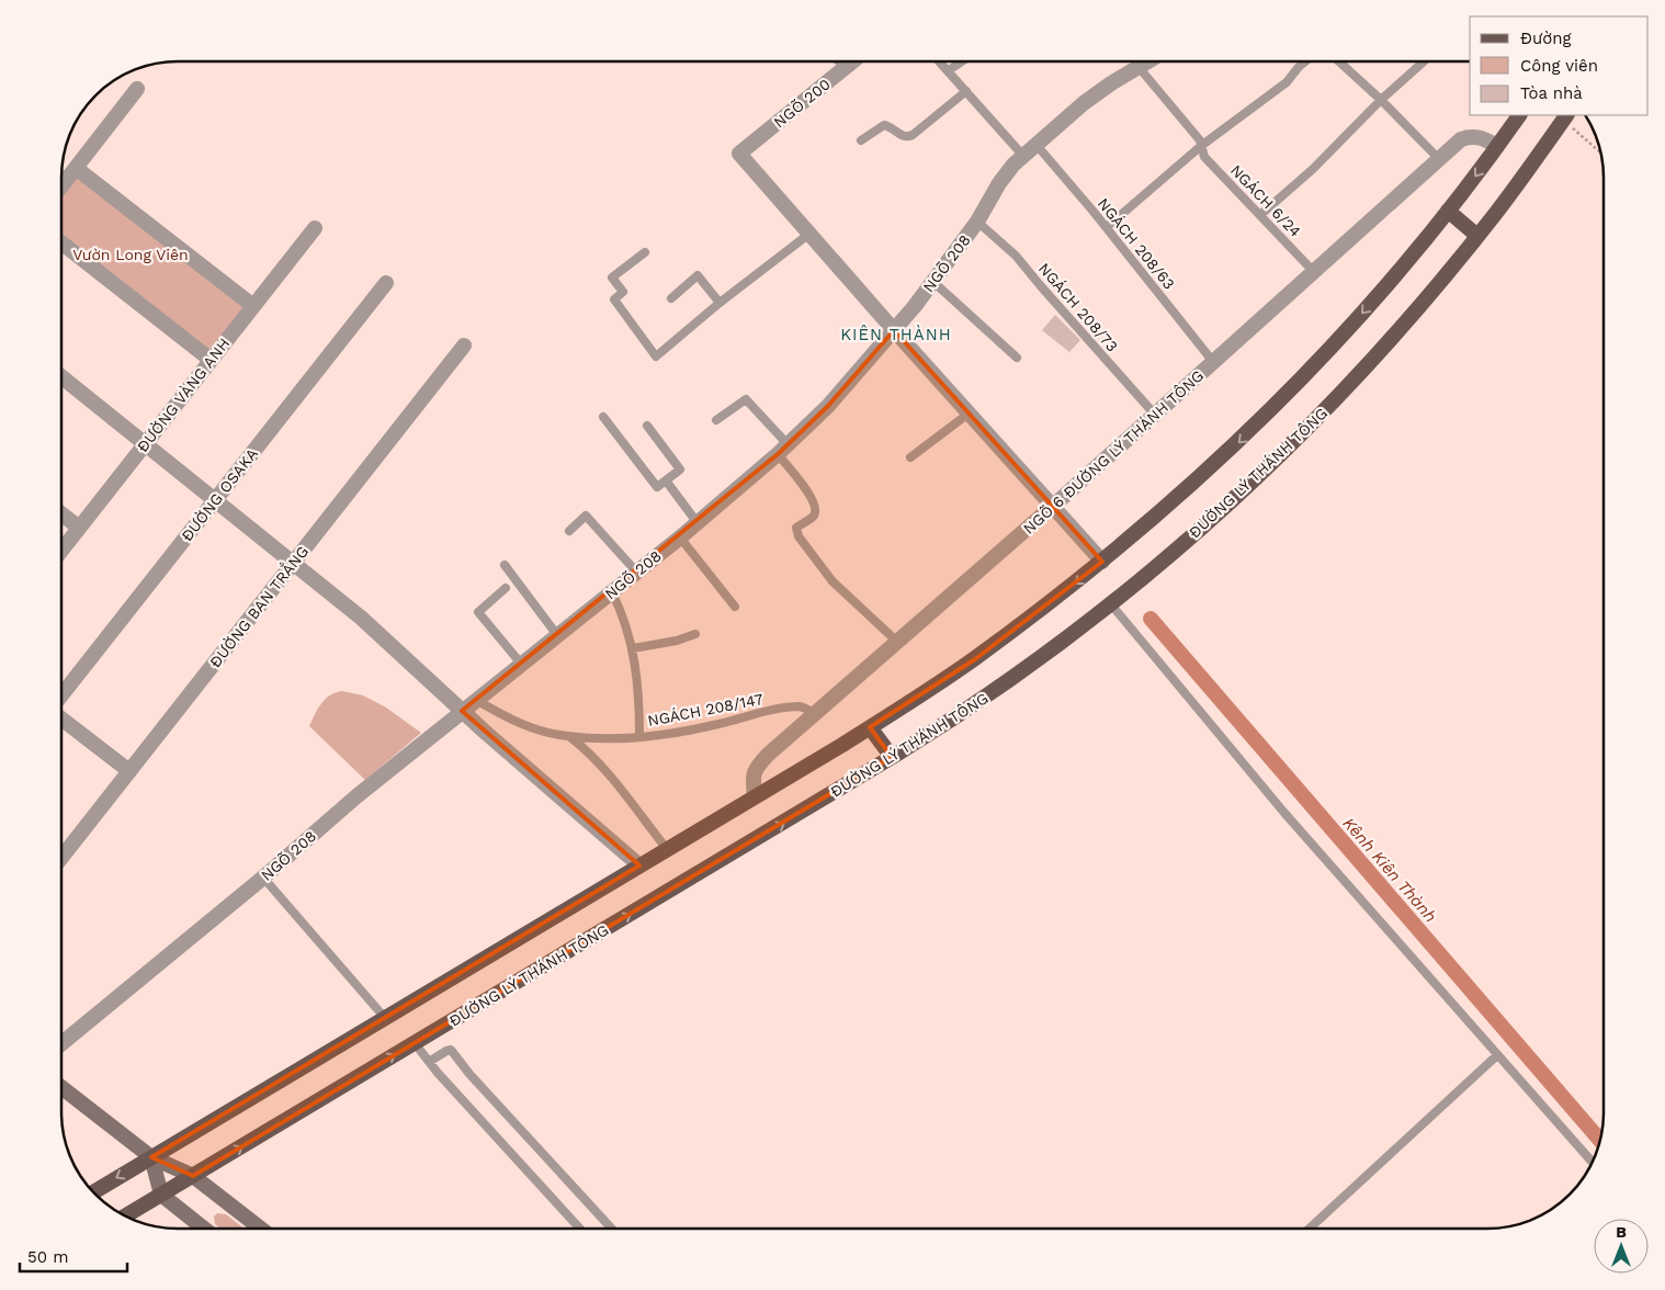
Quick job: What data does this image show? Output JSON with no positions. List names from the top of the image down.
{
  "streets": {
    "main road": ["ĐƯỜNG LÝ THÁNH TÔNG"],
    "street": [
      "NGÕ 200",
      "NGÕ 208",
      "ĐƯỜNG VÀNG ANH",
      "NGÕ 6 ĐƯỜNG LÝ THÁNH TÔNG",
      "ĐƯỜNG OSAKA",
      "ĐƯỜNG BAN TRẮNG"
    ],
    "lane": [
      "NGÁCH 6/24",
      "NGÁCH 208/63",
      "NGÁCH 208/73",
      "NGÁCH 208/147"
    ]
  },
  "crossings": [
    ["NGÁCH 6/24", "NGÕ 208"],
    ["NGÁCH 6/24", "NGÕ 6 ĐƯỜNG LÝ THÁNH TÔNG"],
    ["NGÁCH 208/63", "NGÕ 208"],
    ["NGÁCH 208/63", "NGÕ 6 ĐƯỜNG LÝ THÁNH TÔNG"],
    ["NGÕ 208", "NGÁCH 208/73"],
    ["NGÕ 208", "NGÁCH 208/147"],
    ["NGÁCH 208/73", "NGÕ 6 ĐƯỜNG LÝ THÁNH TÔNG"],
    ["NGÕ 6 ĐƯỜNG LÝ THÁNH TÔNG", "NGÁCH 208/147"]
  ],
  "districts": ["KIÊN THÀNH"],
  "water": ["Kênh Kiên Thành"],
  "parks": ["Vườn Long Viên"],
  "legend": ["Đường", "Công viên", "Tòa nhà"],
  "scale_bar": "50 m",
  "north": "top"
}
